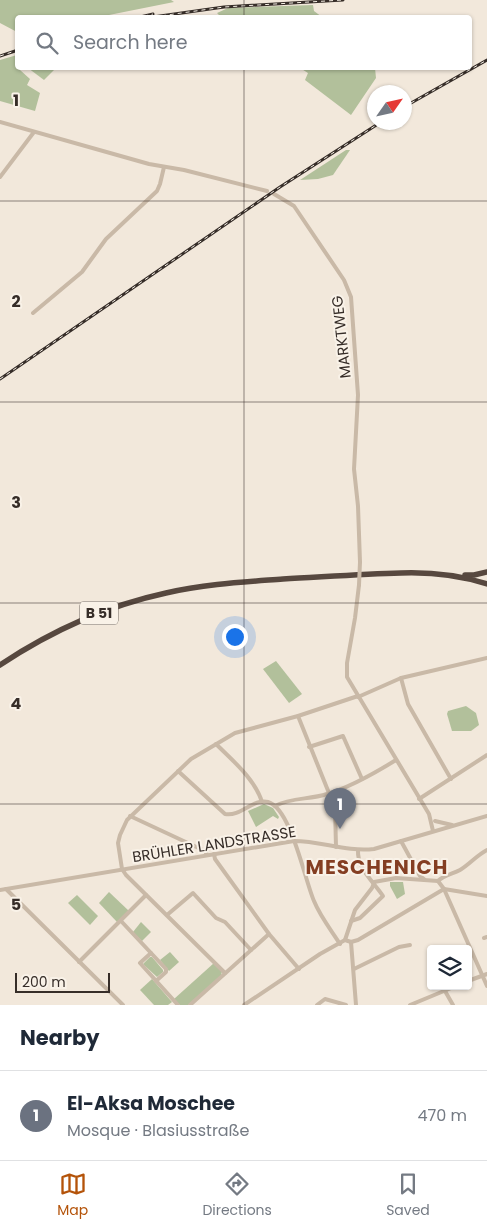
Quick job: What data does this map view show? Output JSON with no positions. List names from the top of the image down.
{
  "streets": {
    "highway": ["B 51"],
    "street": ["MARKTWEG", "BRÜHLER LANDSTRASSE"]
  },
  "districts": ["MESCHENICH"],
  "scale_bar": "200 m",
  "north": "top right",
  "page": {
    "search": "Search here",
    "pins": "1",
    "scale": "200 m",
    "heading": "Nearby",
    "list": [
      {
        "mark": "1",
        "name": "El-Aksa Moschee",
        "note": "Mosque · Blasiusstraße",
        "value": "470 m"
      }
    ],
    "nav": ["Map", "Directions", "Saved"]
  },
  "grid": {
    "rows": [
      "1",
      "2",
      "3",
      "4",
      "5"
    ]
  }
}
